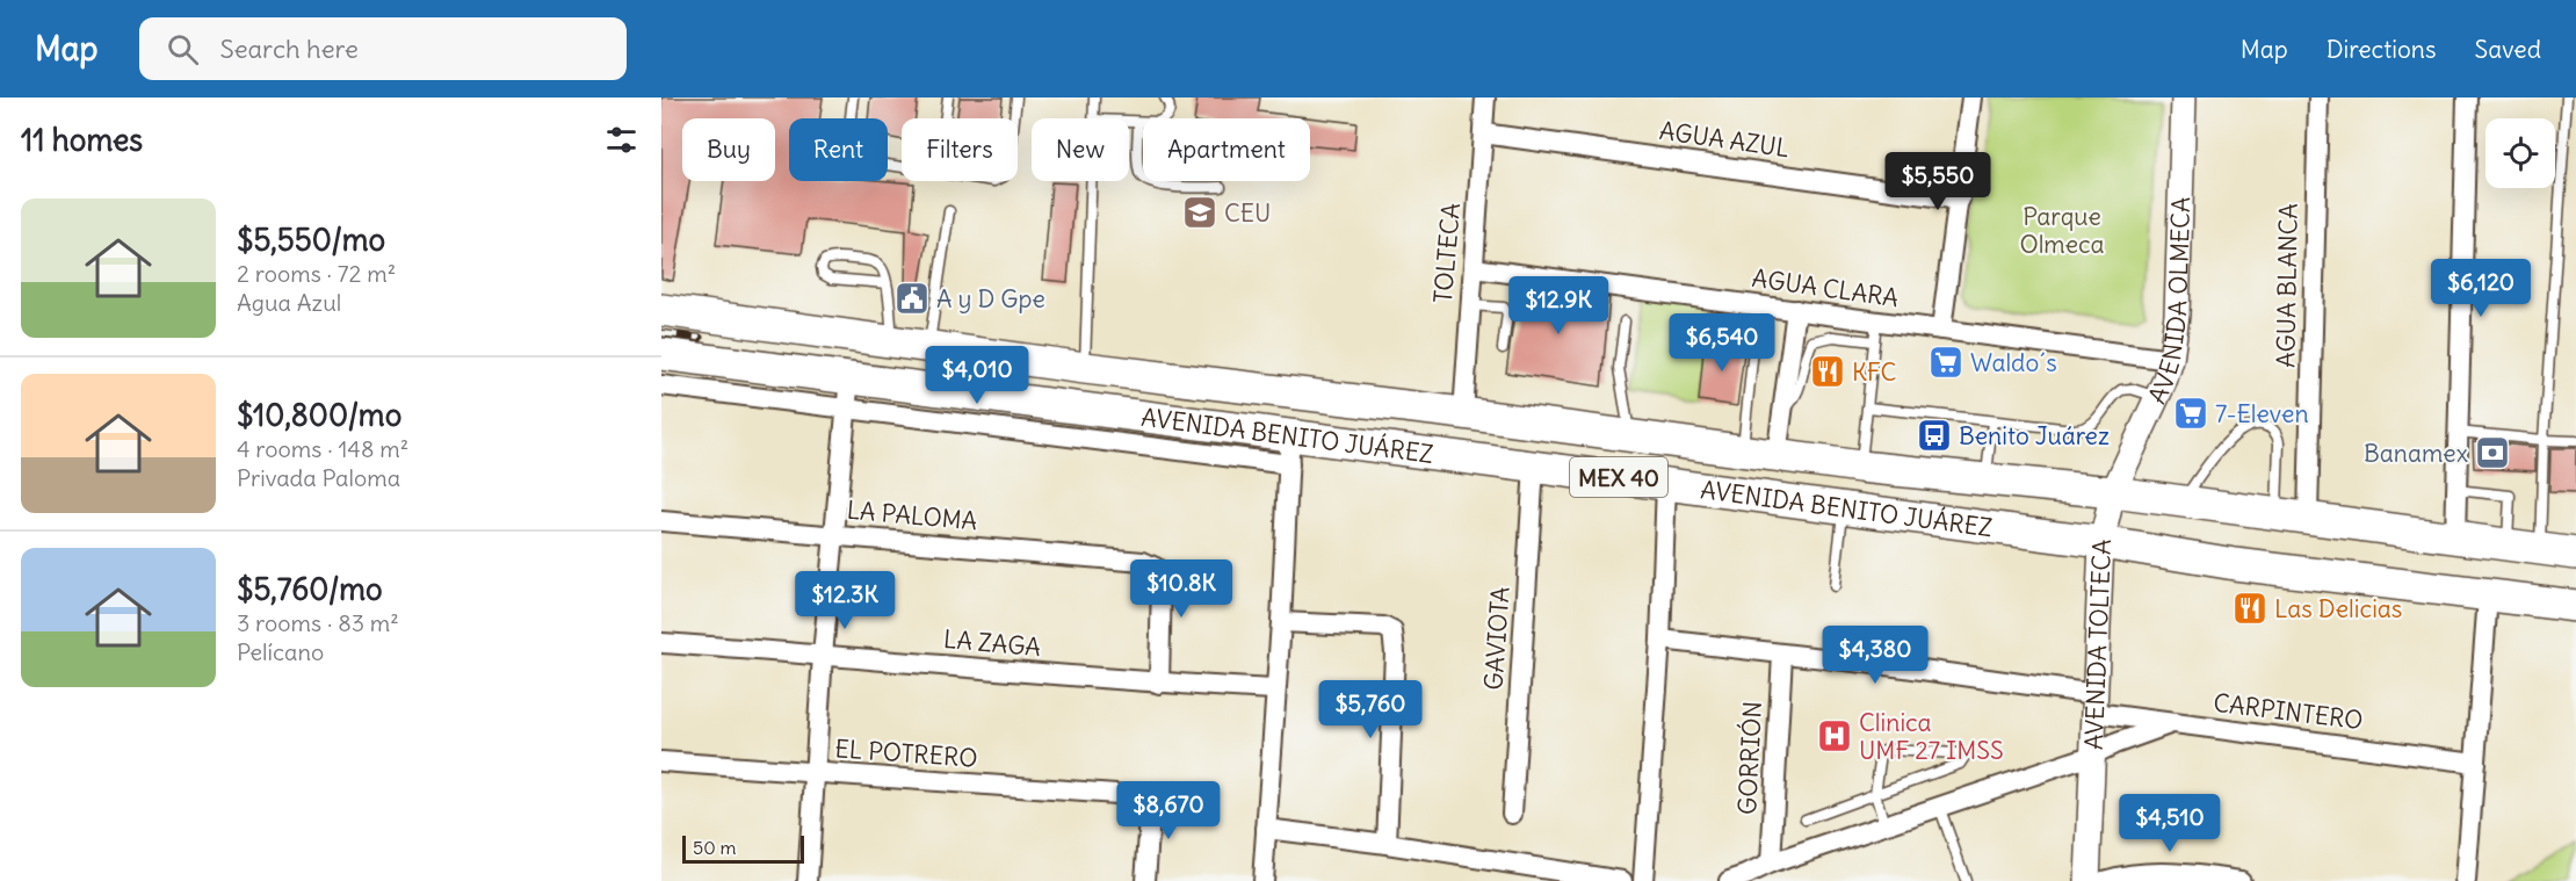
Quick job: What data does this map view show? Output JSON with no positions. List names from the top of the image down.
{
  "streets": {
    "main road": ["AVENIDA BENITO JUÁREZ", "MEX 40"],
    "street": [
      "AGUA AZUL",
      "TOLTECA",
      "AGUA BLANCA",
      "AGUA CLARA",
      "AVENIDA OLMECA",
      "LA PALOMA",
      "GAVIOTA",
      "LA ZAGA",
      "AVENIDA TOLTECA",
      "CARPINTERO",
      "EL POTRERO",
      "GORRIÓN"
    ]
  },
  "crossings": [
    ["AGUA AZUL", "TOLTECA"],
    ["TOLTECA", "AGUA CLARA"],
    ["TOLTECA", "AVENIDA BENITO JUÁREZ"],
    ["AGUA BLANCA", "AVENIDA BENITO JUÁREZ"],
    ["AGUA CLARA", "AVENIDA OLMECA"],
    ["AVENIDA OLMECA", "AVENIDA BENITO JUÁREZ"],
    ["AVENIDA OLMECA", "AVENIDA TOLTECA"],
    ["AVENIDA BENITO JUÁREZ", "GAVIOTA"],
    ["AVENIDA BENITO JUÁREZ", "AVENIDA TOLTECA"],
    ["LA PALOMA", "LA ZAGA"],
    ["AVENIDA TOLTECA", "CARPINTERO"],
    ["CARPINTERO", "GORRIÓN"]
  ],
  "parks": ["Parque Olmeca"],
  "places": {
    "school or university": ["CEU"],
    "public building": ["A y D Gpe"],
    "supermarket": ["Waldo´s", "7-Eleven"],
    "restaurant": ["KFC", "Las Delicias"],
    "bus stop": ["Benito Juárez"],
    "bank": ["Banamex"],
    "hospital": ["Clinica UMF 27 IMSS"]
  },
  "scale_bar": "50 m",
  "page": {
    "header": "Map",
    "search": "Search here",
    "nav": ["Map", "Directions", "Saved"],
    "heading": "11 homes",
    "chip": [
      "Buy",
      "Rent",
      "Filters",
      "New",
      "Apartment"
    ],
    "price": [
      "$5,550",
      "$6,120",
      "$12.9K",
      "$6,540",
      "$4,010",
      "$10.8K",
      "$12.3K",
      "$4,380",
      "$5,760",
      "$8,670",
      "$4,510"
    ],
    "list": [
      {
        "name": "$5,550/mo",
        "note": "2 rooms · 72 m² · Agua Azul"
      },
      {
        "name": "$10,800/mo",
        "note": "4 rooms · 148 m² · Privada Paloma"
      },
      {
        "name": "$5,760/mo",
        "note": "3 rooms · 83 m² · Pelícano"
      }
    ],
    "scale": "50 m"
  }
}
